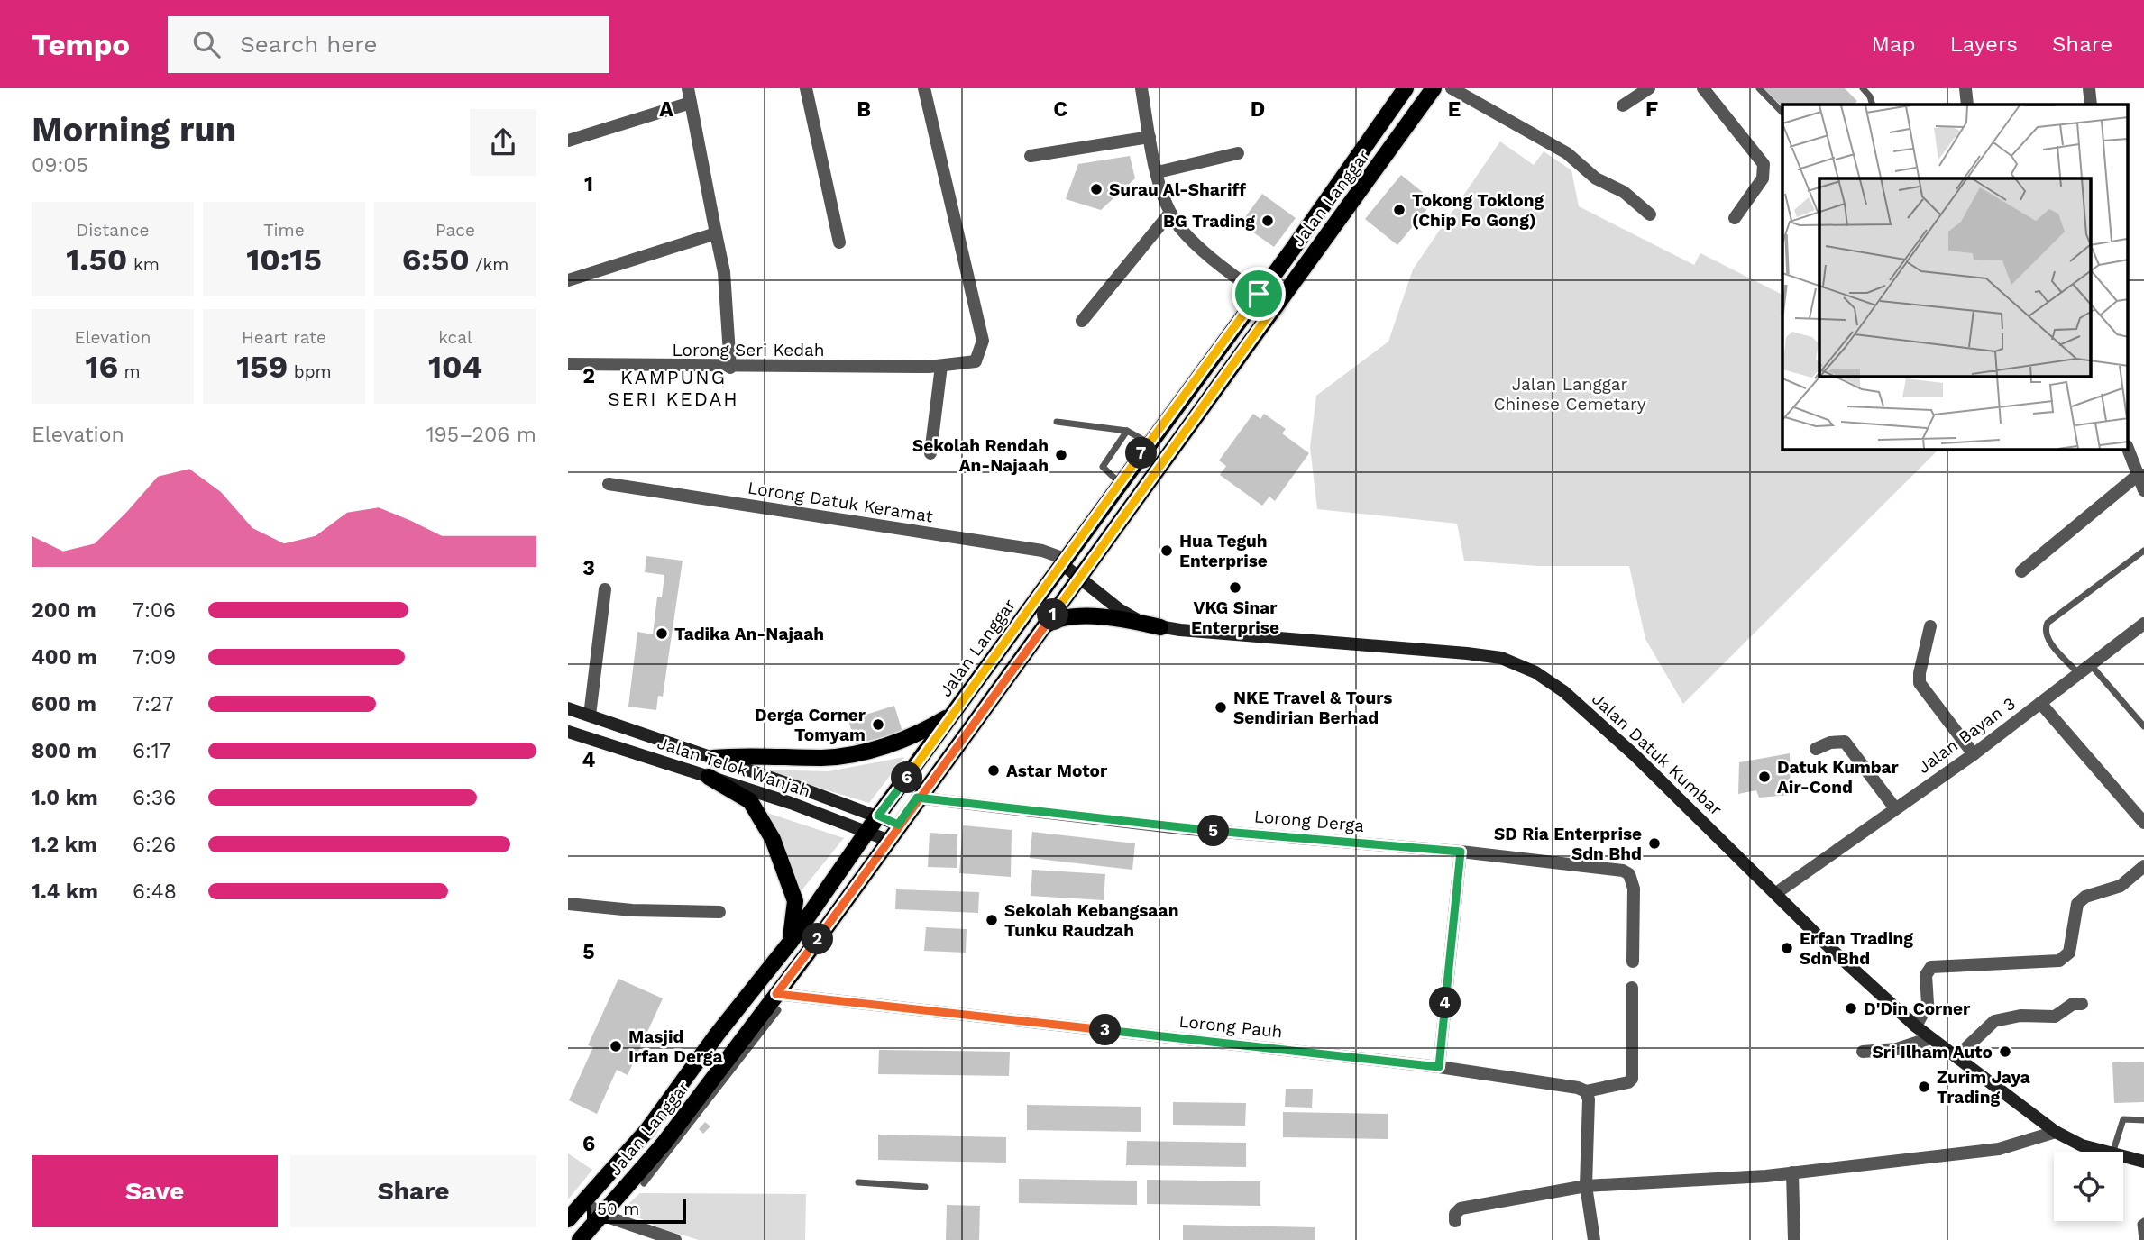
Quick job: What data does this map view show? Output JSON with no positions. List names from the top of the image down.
{
  "streets": {
    "main road": ["Jalan Langgar", "Jalan Datuk Kumbar", "Jalan Telok Wanjah"],
    "street": [
      "Lorong Seri Kedah",
      "Lorong Datuk Keramat",
      "Jalan Bayan 3",
      "Lorong Derga",
      "Lorong Pauh"
    ]
  },
  "crossings": [
    ["Jalan Langgar", "Lorong Datuk Keramat"],
    ["Jalan Langgar", "Jalan Datuk Kumbar"],
    ["Jalan Langgar", "Jalan Telok Wanjah"],
    ["Jalan Langgar", "Lorong Derga"],
    ["Jalan Langgar", "Lorong Pauh"],
    ["Lorong Datuk Keramat", "Jalan Datuk Kumbar"],
    ["Jalan Bayan 3", "Jalan Datuk Kumbar"]
  ],
  "districts": ["KAMPUNG SERI KEDAH"],
  "parks": ["Jalan Langgar Chinese Cemetary"],
  "places": [
    "Surau Al-Shariff",
    "Tokong Toklong (Chip Fo Gong)",
    "BG Trading",
    "Sekolah Rendah An-Najaah",
    "Hua Teguh Enterprise",
    "VKG Sinar Enterprise",
    "Tadika An-Najaah",
    "NKE Travel & Tours Sendirian Berhad",
    "Derga Corner Tomyam",
    "Astar Motor",
    "Datuk Kumbar Air-Cond",
    "SD Ria Enterprise Sdn Bhd",
    "Sekolah Kebangsaan Tunku Raudzah",
    "Erfan Trading Sdn Bhd",
    "D'Din Corner",
    "Masjid Irfan Derga",
    "Sri Ilham Auto",
    "Zurim Jaya Trading"
  ],
  "scale_bar": "50 m",
  "page": {
    "header": "Tempo",
    "search": "Search here",
    "nav": ["Map", "Layers", "Share"],
    "heading": ["Morning run", "09:05"],
    "stats": [
      ["Distance", "1.50 km"],
      ["Time", "10:15"],
      ["Pace", "6:50 /km"],
      ["Elevation", "16 m"],
      ["Heart rate", "159 bpm"],
      ["kcal", "104"]
    ],
    "chart": ["Elevation", "195–206 m"],
    "pins": [
      "7",
      "1",
      "6",
      "5",
      "2",
      "4",
      "3"
    ],
    "list": [
      {
        "name": "200 m",
        "note": "7:06"
      },
      {
        "name": "400 m",
        "note": "7:09"
      },
      {
        "name": "600 m",
        "note": "7:27"
      },
      {
        "name": "800 m",
        "note": "6:17"
      },
      {
        "name": "1.0 km",
        "note": "6:36"
      },
      {
        "name": "1.2 km",
        "note": "6:26"
      },
      {
        "name": "1.4 km",
        "note": "6:48"
      }
    ],
    "buttons": ["Save", "Share"],
    "scale": "50 m"
  },
  "grid": {
    "columns": [
      "A",
      "B",
      "C",
      "D",
      "E",
      "F"
    ],
    "rows": [
      "1",
      "2",
      "3",
      "4",
      "5",
      "6"
    ]
  }
}
